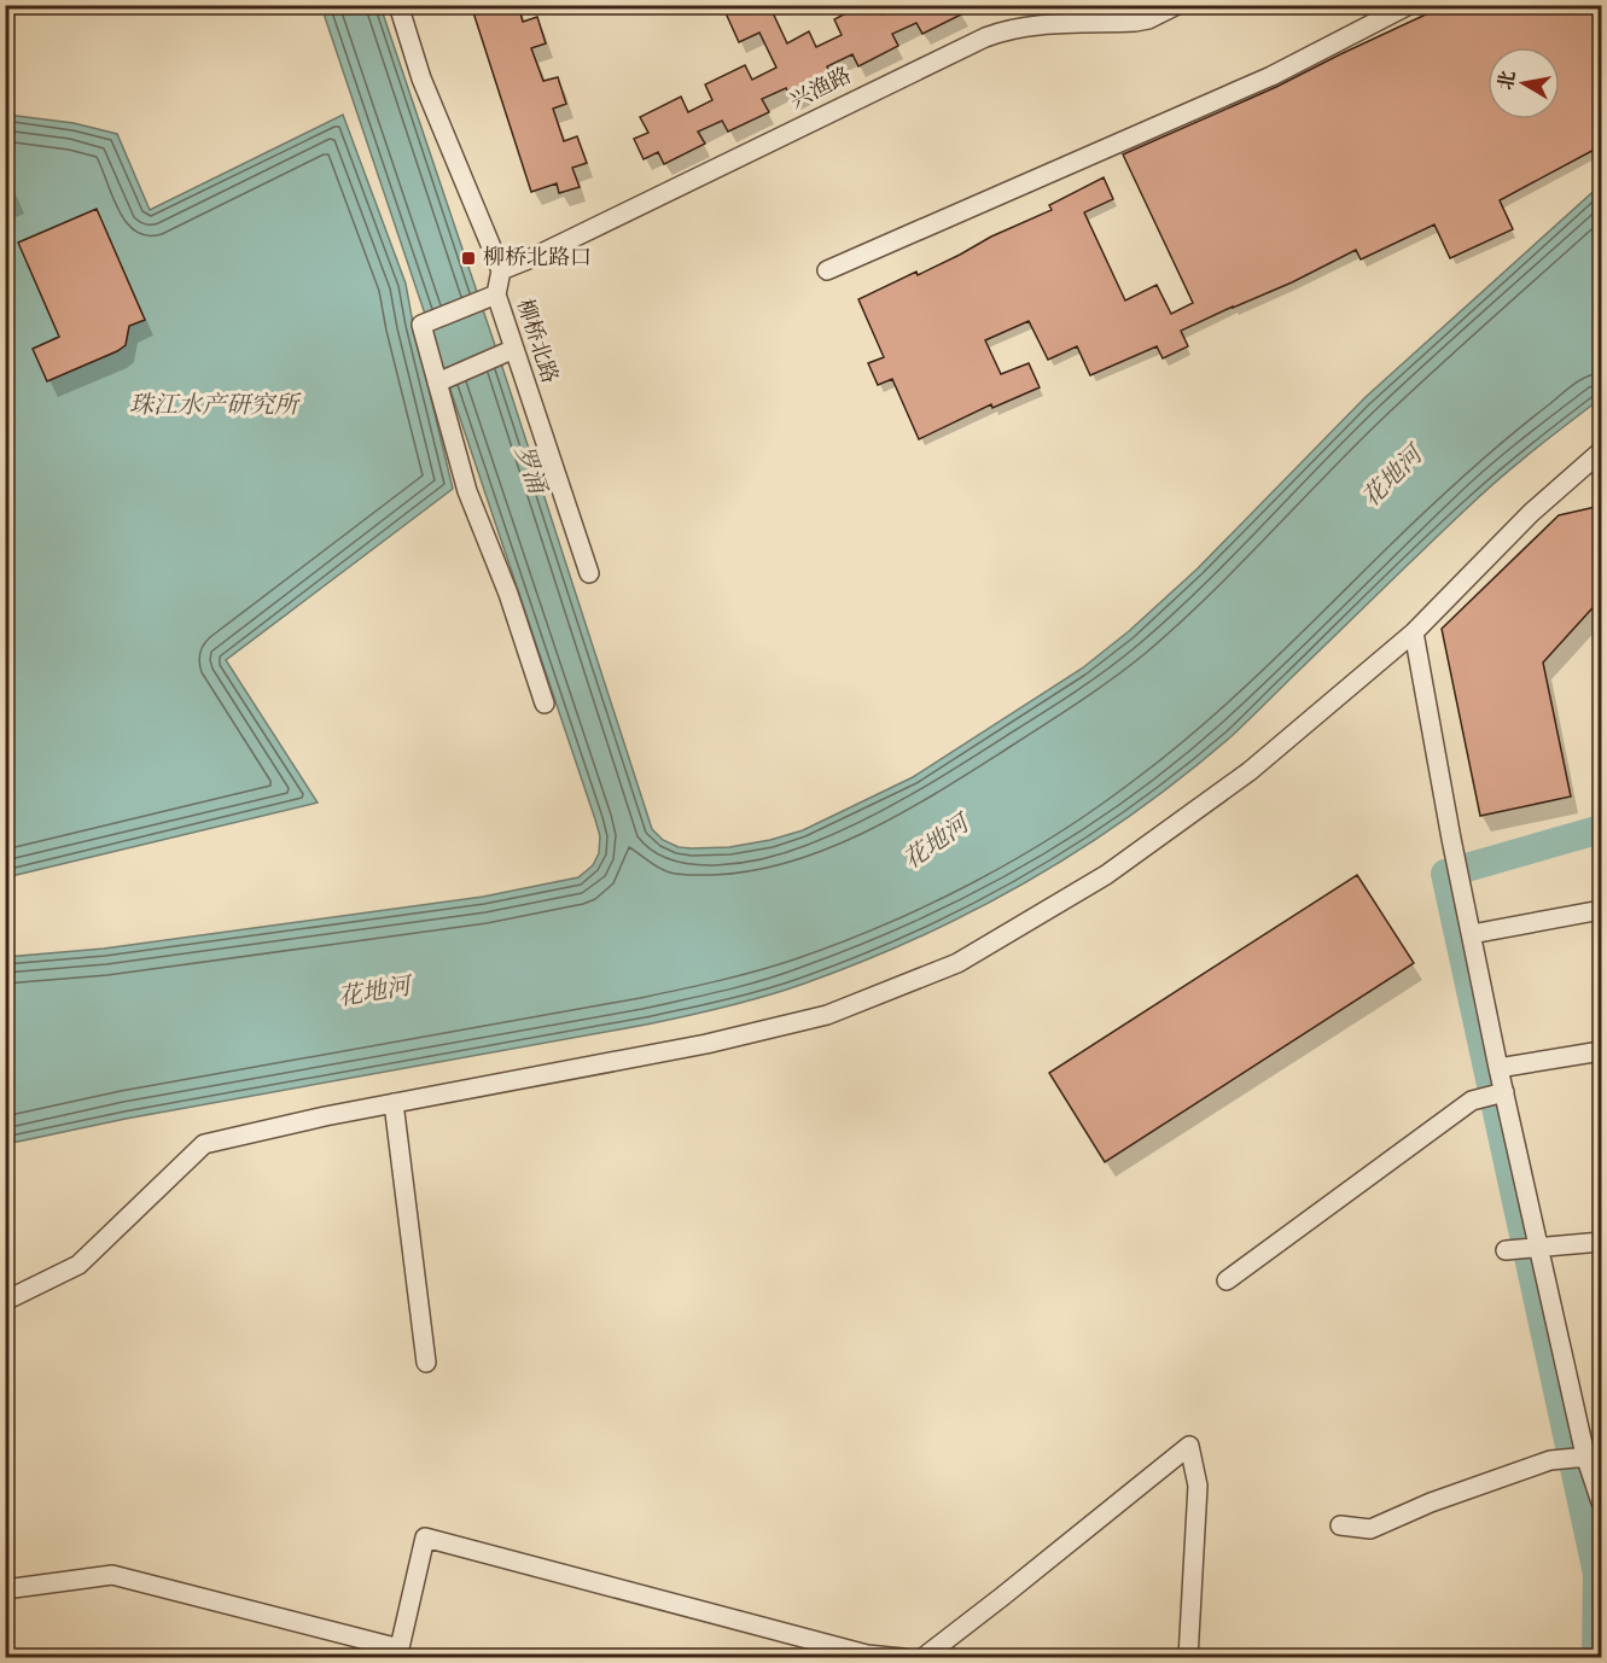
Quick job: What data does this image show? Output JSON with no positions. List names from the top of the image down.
{
  "streets": {
    "street": ["兴渔路", "柳桥北路"]
  },
  "crossings": [
    ["兴渔路", "柳桥北路"]
  ],
  "water": ["珠江水产研究所", "罗涌", "花地河"],
  "places": {
    "transit": ["柳桥北路口"]
  },
  "north": "left"
}
